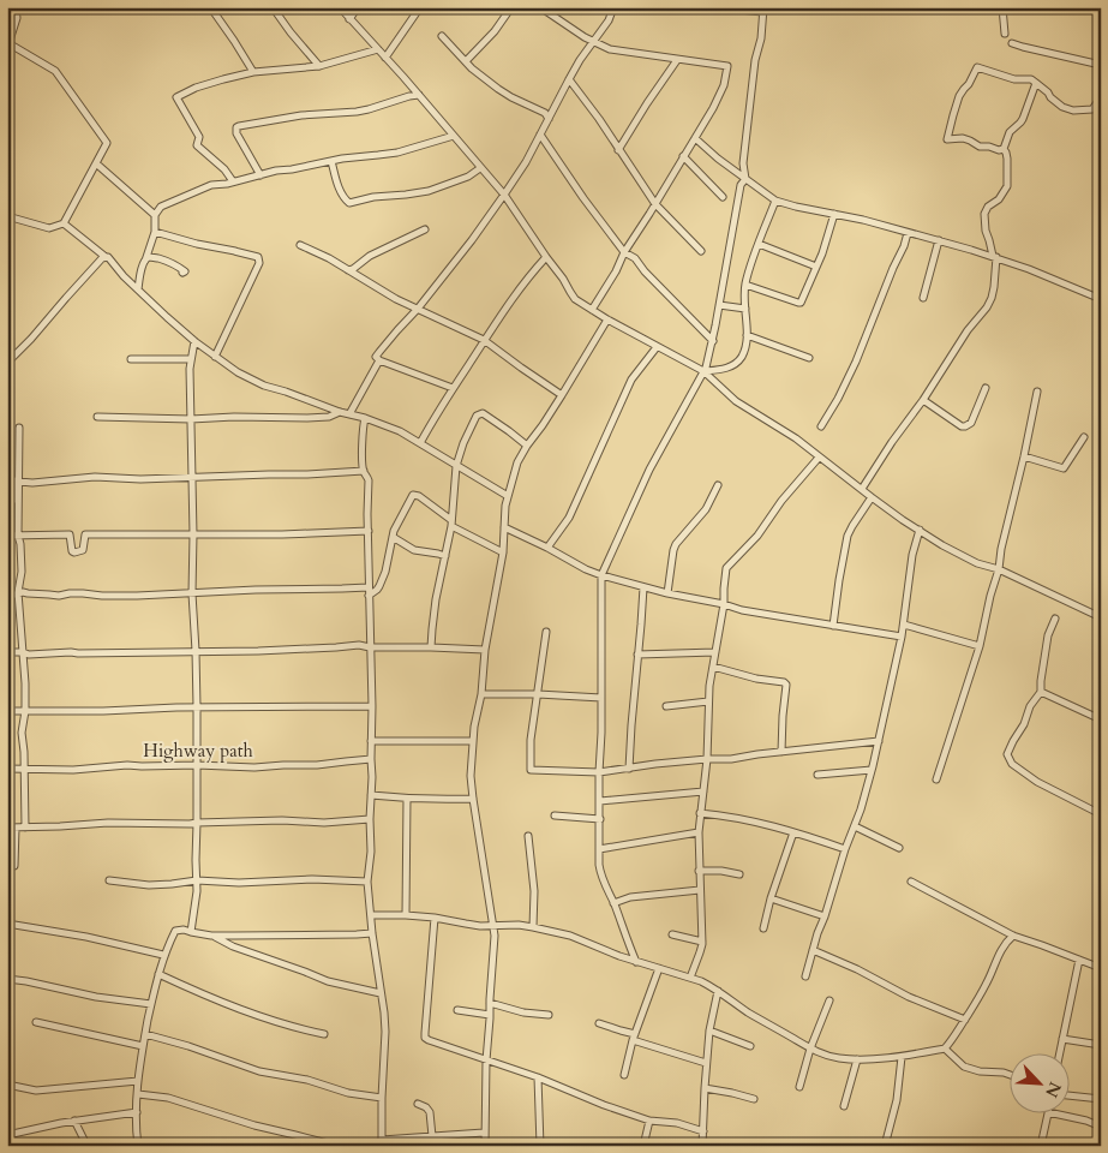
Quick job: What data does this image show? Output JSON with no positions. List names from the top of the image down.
{
  "streets": {
    "street": ["Highway path"]
  },
  "north": "bottom right"
}
